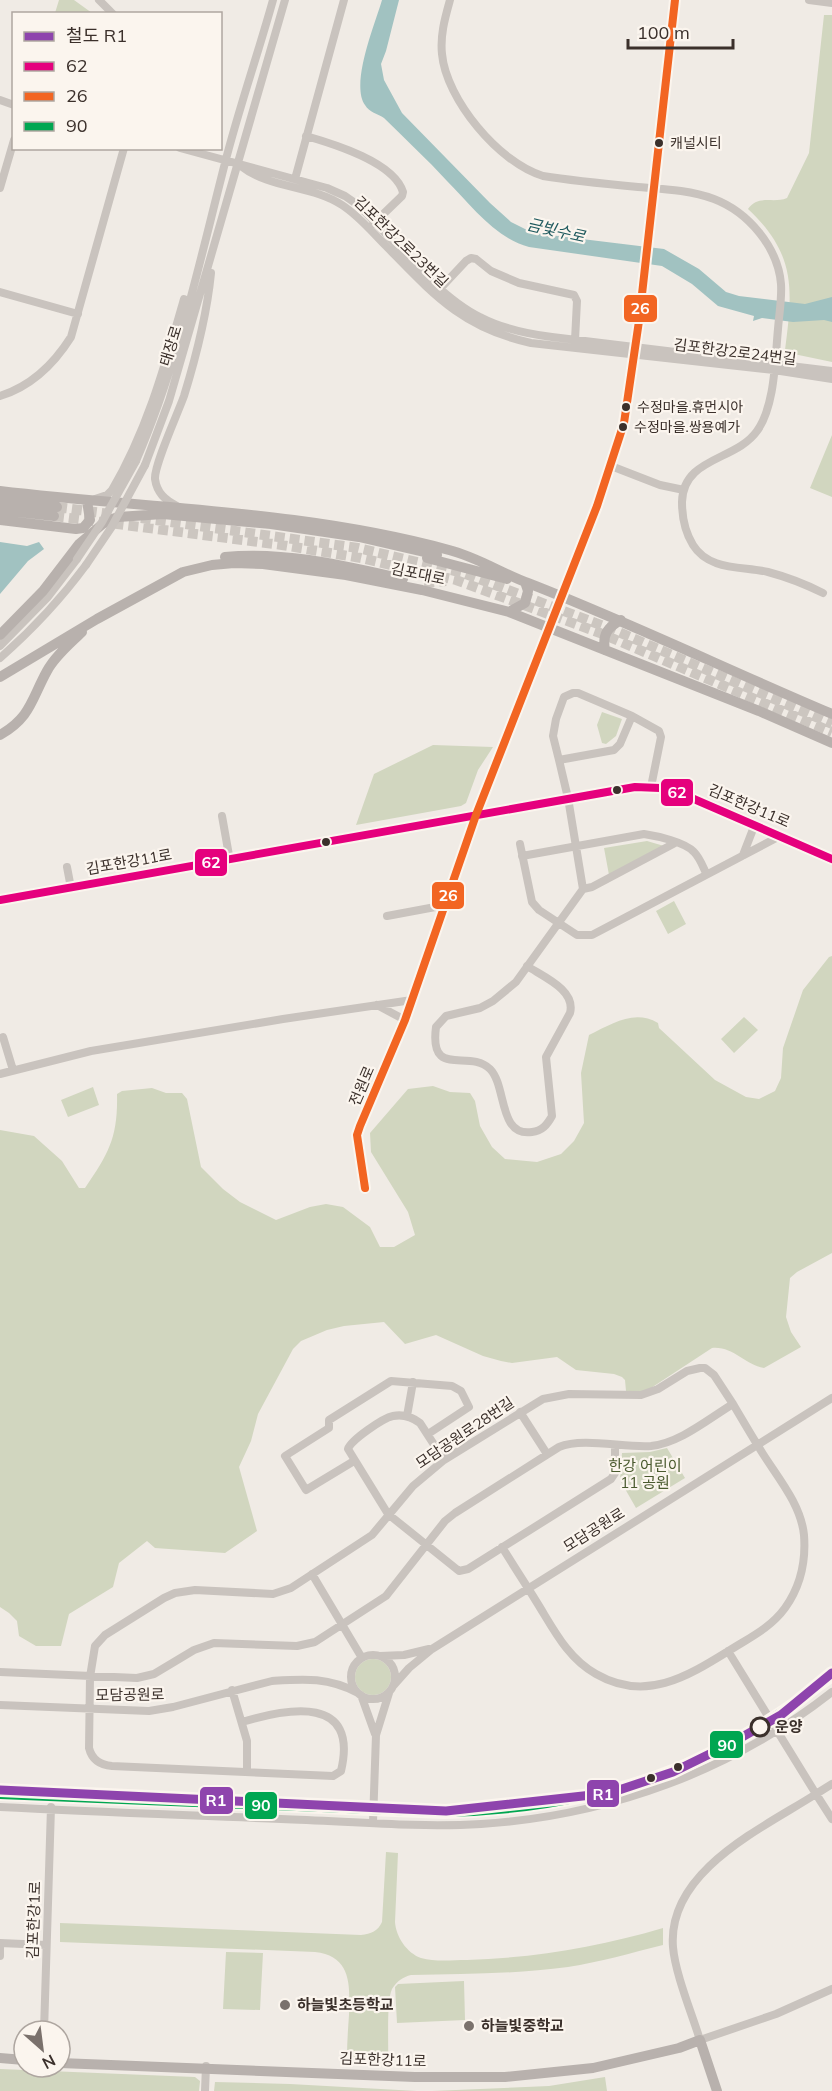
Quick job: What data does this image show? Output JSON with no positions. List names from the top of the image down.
{
  "streets": {
    "main road": ["김포대로", "김포한강11로"],
    "street": [
      "김포한강2로23번길",
      "태장로",
      "김포한강2로24번길",
      "전원로",
      "모담공원로28번길",
      "모담공원로",
      "김포한강1로"
    ]
  },
  "crossings": [
    ["김포한강2로23번길", "태장로"],
    ["김포한강2로23번길", "김포한강2로24번길"],
    ["김포한강2로23번길", "전원로"],
    ["김포한강2로24번길", "전원로"],
    ["김포대로", "전원로"],
    ["김포한강11로", "전원로"],
    ["모담공원로28번길", "모담공원로"]
  ],
  "water": ["금빛수로"],
  "parks": ["한강 어린이 11 공원"],
  "places": [
    "캐널시티",
    "수정마을.휴먼시아",
    "수정마을.쌍용예가",
    "운양",
    "하늘빛초등학교",
    "하늘빛중학교"
  ],
  "lines": [
    "transit line 26",
    "transit line 62",
    "rail line R1",
    "transit line 90"
  ],
  "legend": [
    "철도 R1",
    "62",
    "26",
    "90"
  ],
  "scale_bar": "100 m",
  "north": "bottom right"
}
